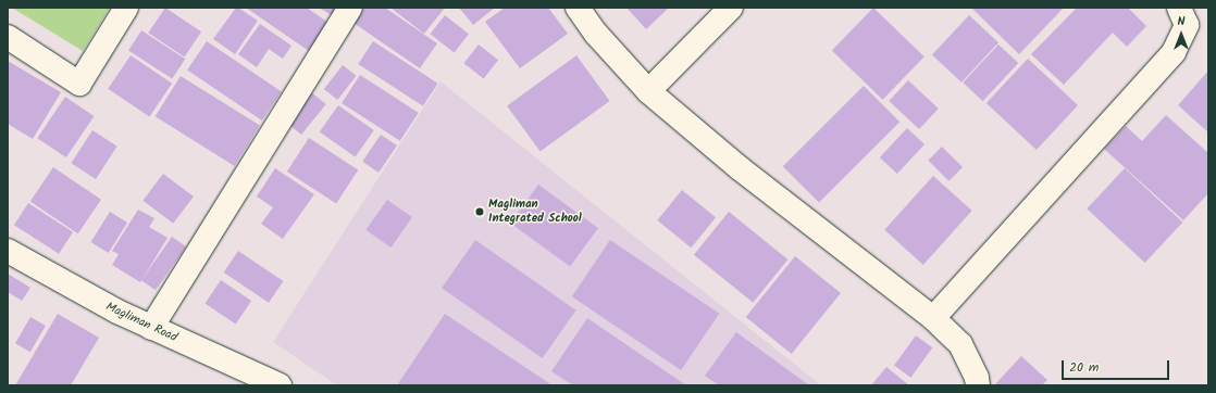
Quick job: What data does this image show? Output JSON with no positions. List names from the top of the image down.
{
  "streets": {
    "street": ["Magliman Road"]
  },
  "places": ["Magliman Integrated School"],
  "scale_bar": "20 m",
  "north": "top"
}
